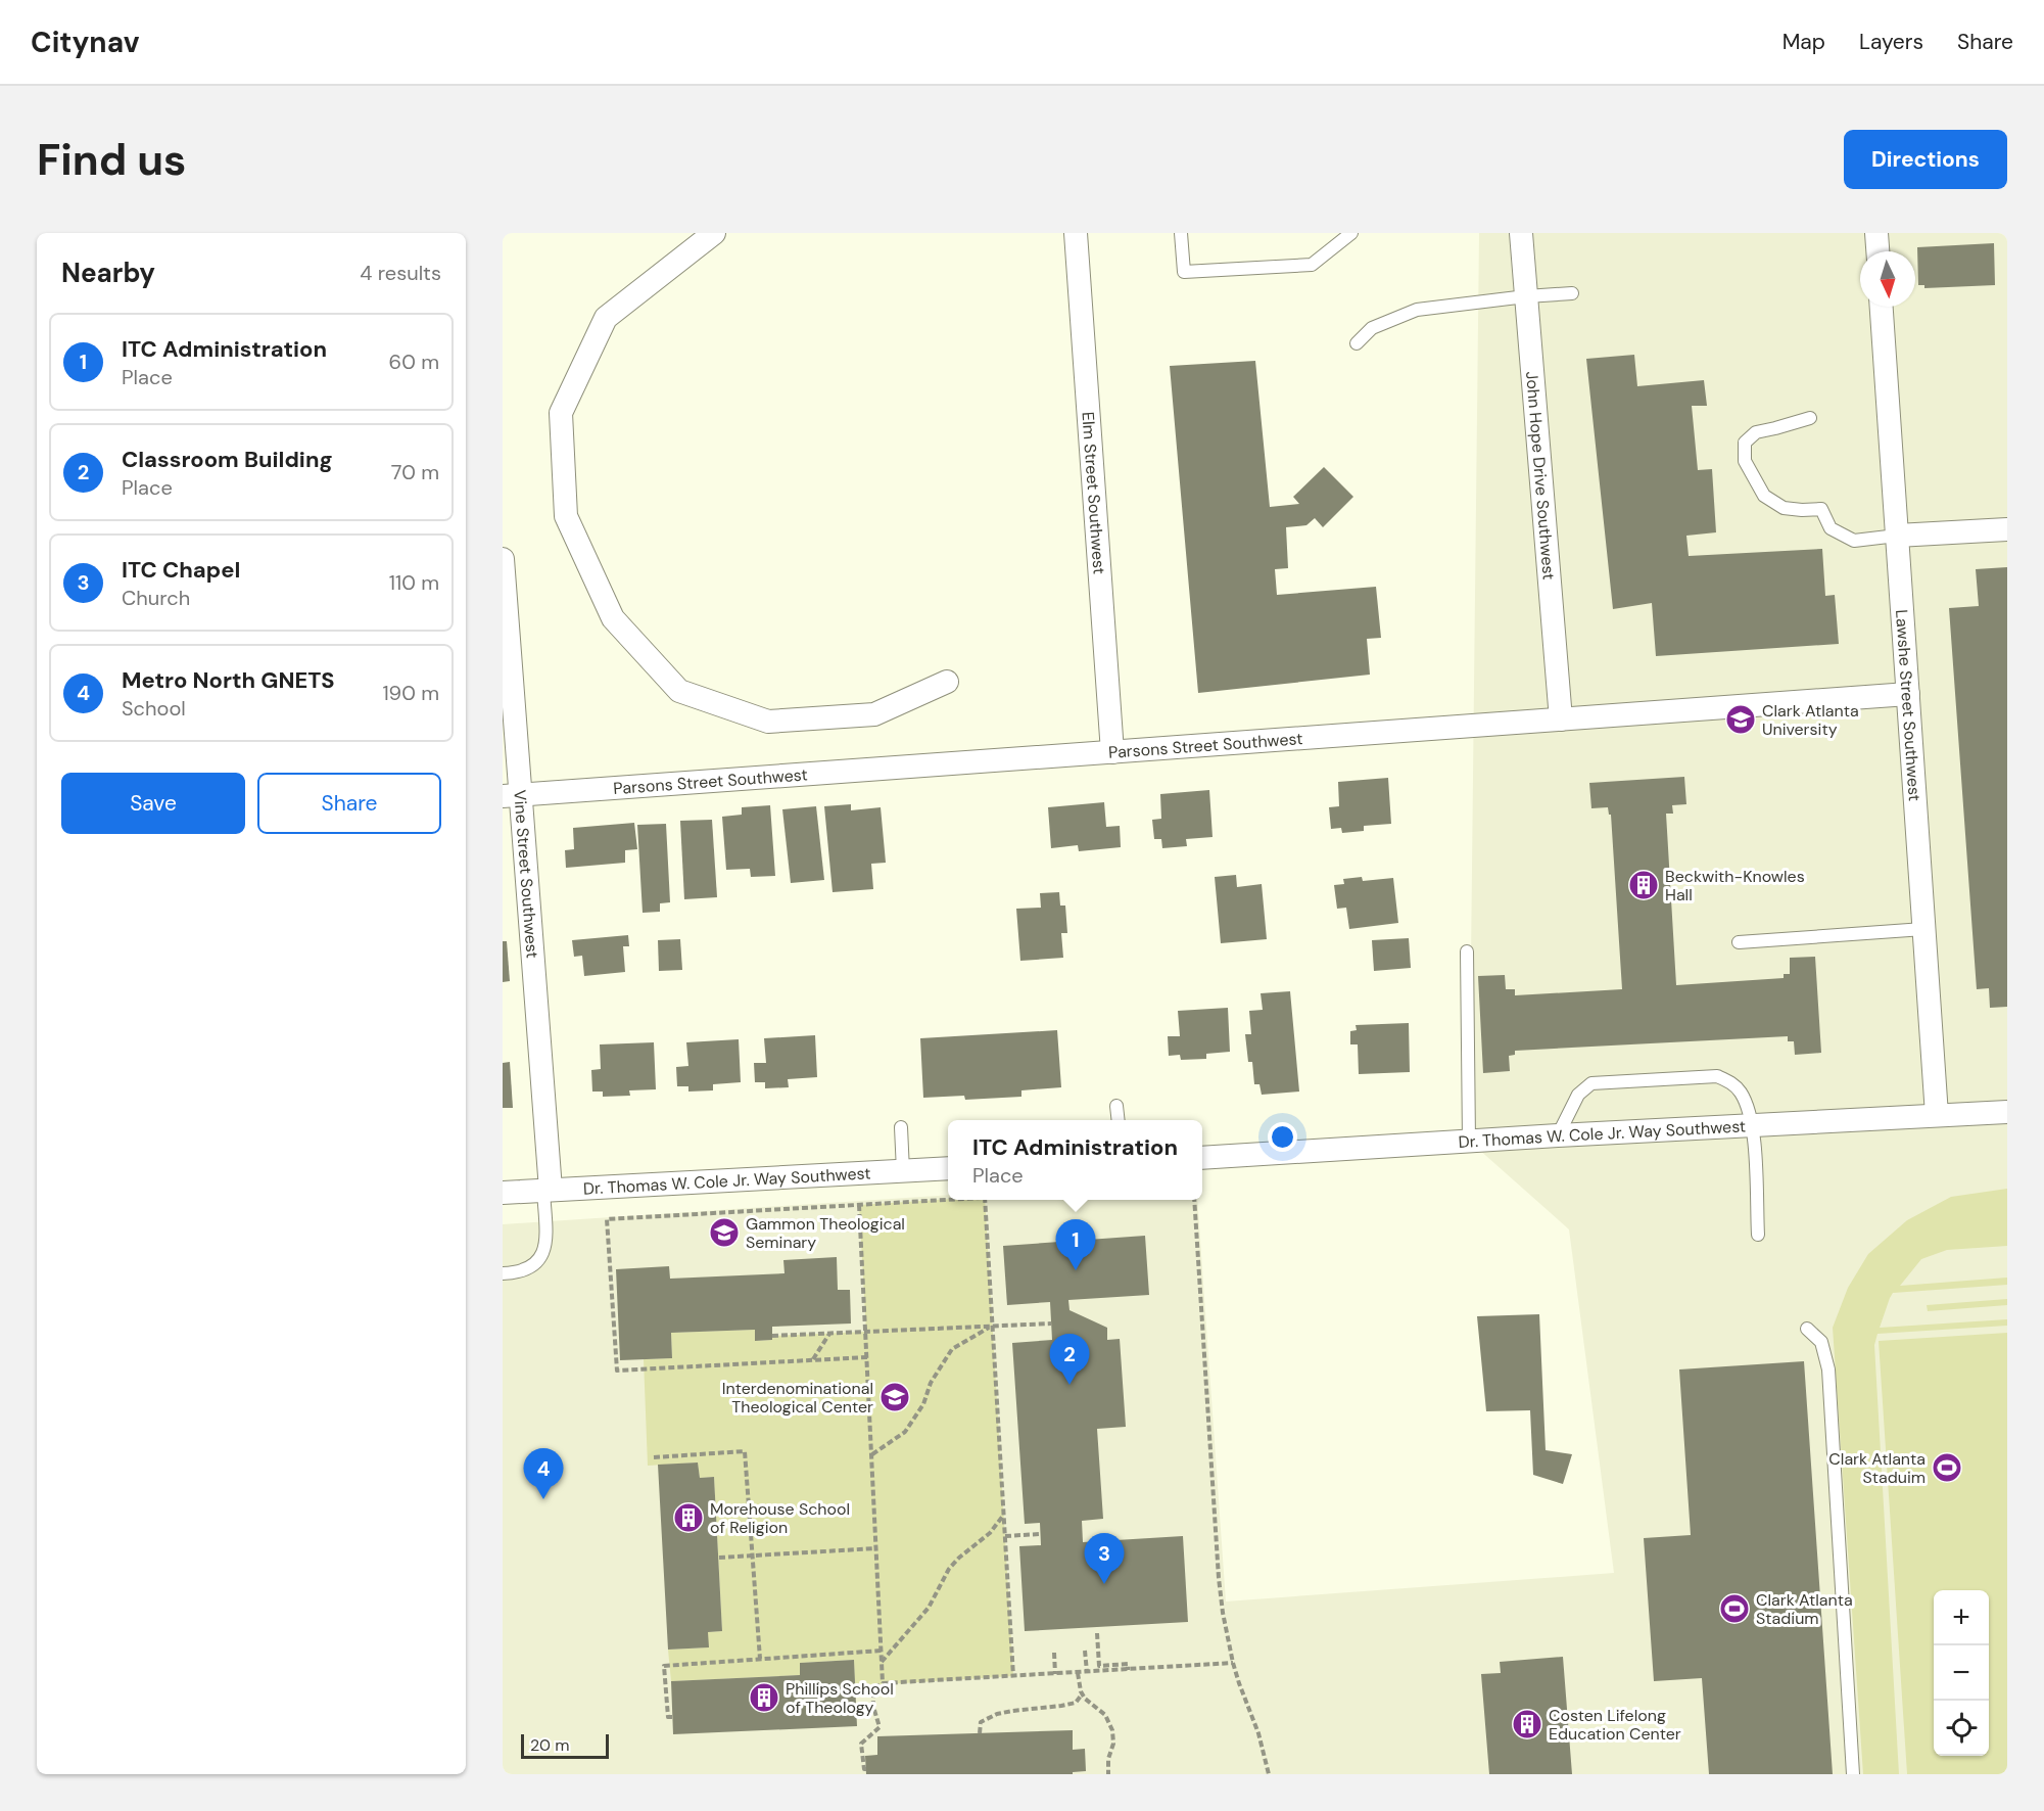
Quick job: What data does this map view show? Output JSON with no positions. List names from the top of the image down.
{
  "streets": {
    "street": [
      "John Hope Drive Southwest",
      "Elm Street Southwest",
      "Lawshe Street Southwest",
      "Parsons Street Southwest",
      "Vine Street Southwest",
      "Dr. Thomas W. Cole Jr. Way Southwest"
    ]
  },
  "crossings": [
    ["John Hope Drive Southwest", "Parsons Street Southwest"],
    ["Elm Street Southwest", "Parsons Street Southwest"],
    ["Lawshe Street Southwest", "Parsons Street Southwest"],
    ["Lawshe Street Southwest", "Dr. Thomas W. Cole Jr. Way Southwest"],
    ["Parsons Street Southwest", "Vine Street Southwest"],
    ["Vine Street Southwest", "Dr. Thomas W. Cole Jr. Way Southwest"]
  ],
  "places": {
    "school or university": ["Clark Atlanta University", "Gammon Theological Seminary", "Interdenominational Theological Center"],
    "building": [
      "Beckwith-Knowles Hall",
      "Morehouse School of Religion",
      "Phillips School of Theology",
      "Costen Lifelong Education Center"
    ],
    "sports": ["Clark Atlanta Staduim", "Clark Atlanta Stadium"]
  },
  "scale_bar": "20 m",
  "north": "bottom",
  "page": {
    "header": "Citynav",
    "nav": ["Map", "Layers", "Share"],
    "buttons": [
      "Directions",
      ["Save", "Share"]
    ],
    "title": "Find us",
    "heading": ["Nearby", "4 results"],
    "list": [
      {
        "mark": "1",
        "name": "ITC Administration",
        "note": "Place",
        "value": "60 m"
      },
      {
        "mark": "2",
        "name": "Classroom Building",
        "note": "Place",
        "value": "70 m"
      },
      {
        "mark": "3",
        "name": "ITC Chapel",
        "note": "Church",
        "value": "110 m"
      },
      {
        "mark": "4",
        "name": "Metro North GNETS",
        "note": "School",
        "value": "190 m"
      }
    ],
    "popup": ["ITC Administration", "Place"],
    "pins": [
      "1",
      "2",
      "4",
      "3"
    ],
    "map_buttons": ["+", "−"],
    "scale": "20 m"
  }
}
